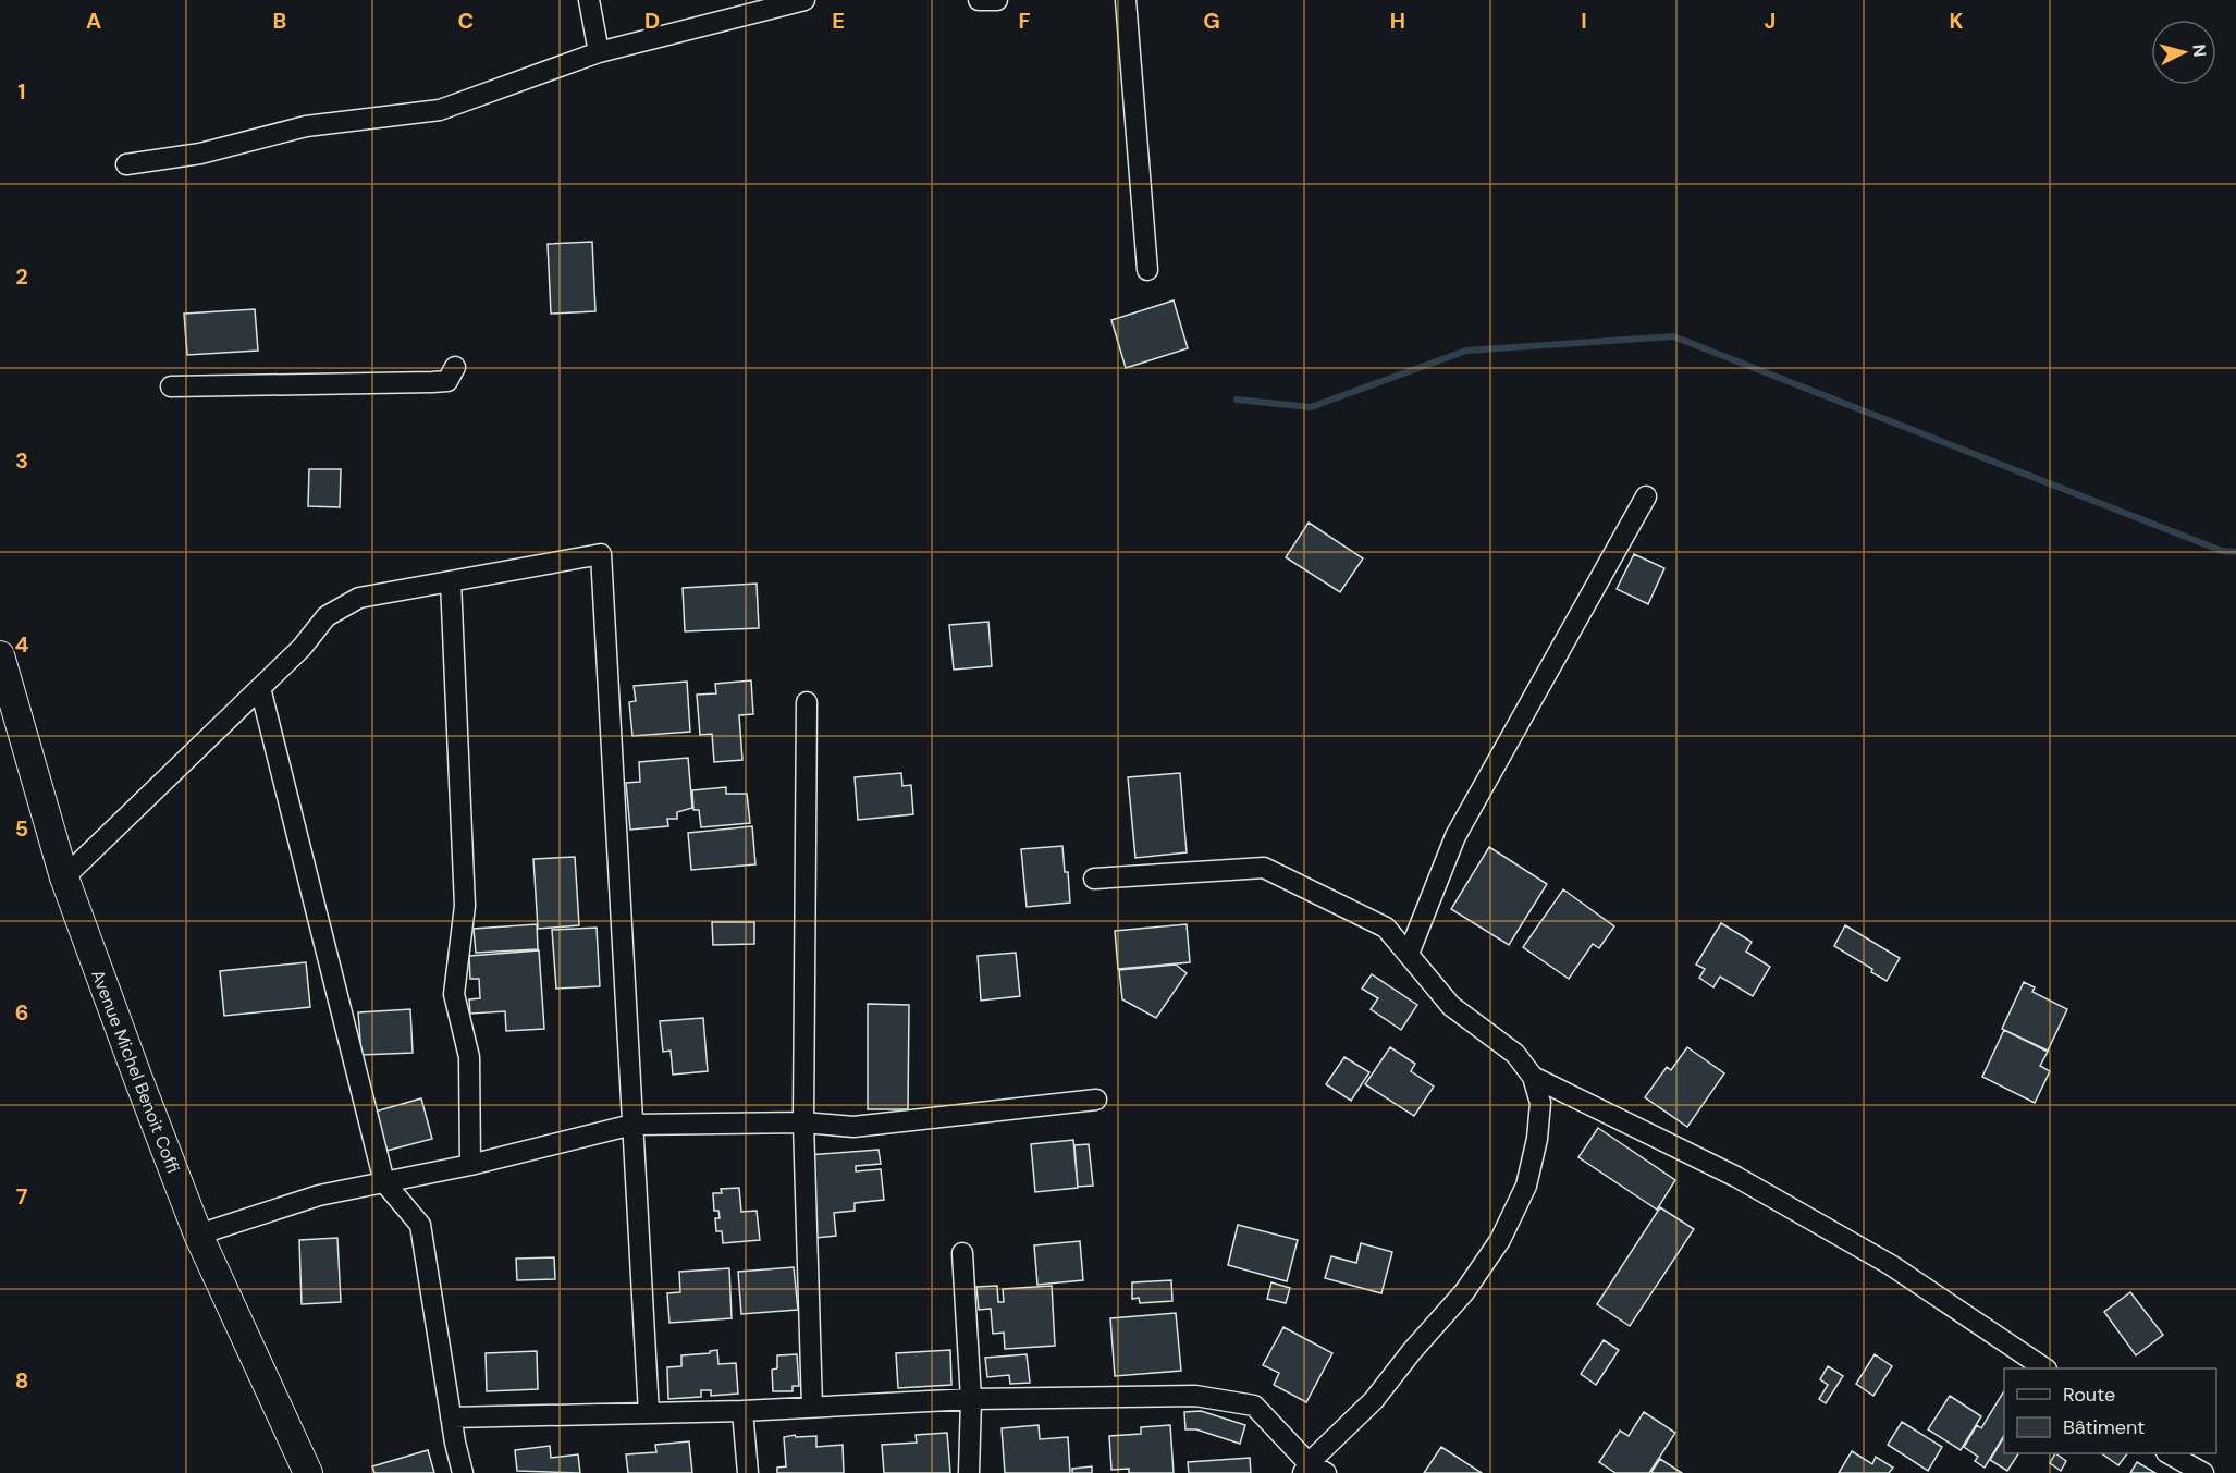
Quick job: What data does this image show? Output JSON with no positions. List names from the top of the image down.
{
  "streets": {
    "street": ["Avenue Michel Benoit Coffi"]
  },
  "legend": ["Route", "Bâtiment"],
  "north": "right",
  "grid": {
    "columns": [
      "A",
      "B",
      "C",
      "D",
      "E",
      "F",
      "G",
      "H",
      "I",
      "J",
      "K"
    ],
    "rows": [
      "1",
      "2",
      "3",
      "4",
      "5",
      "6",
      "7",
      "8"
    ]
  }
}
